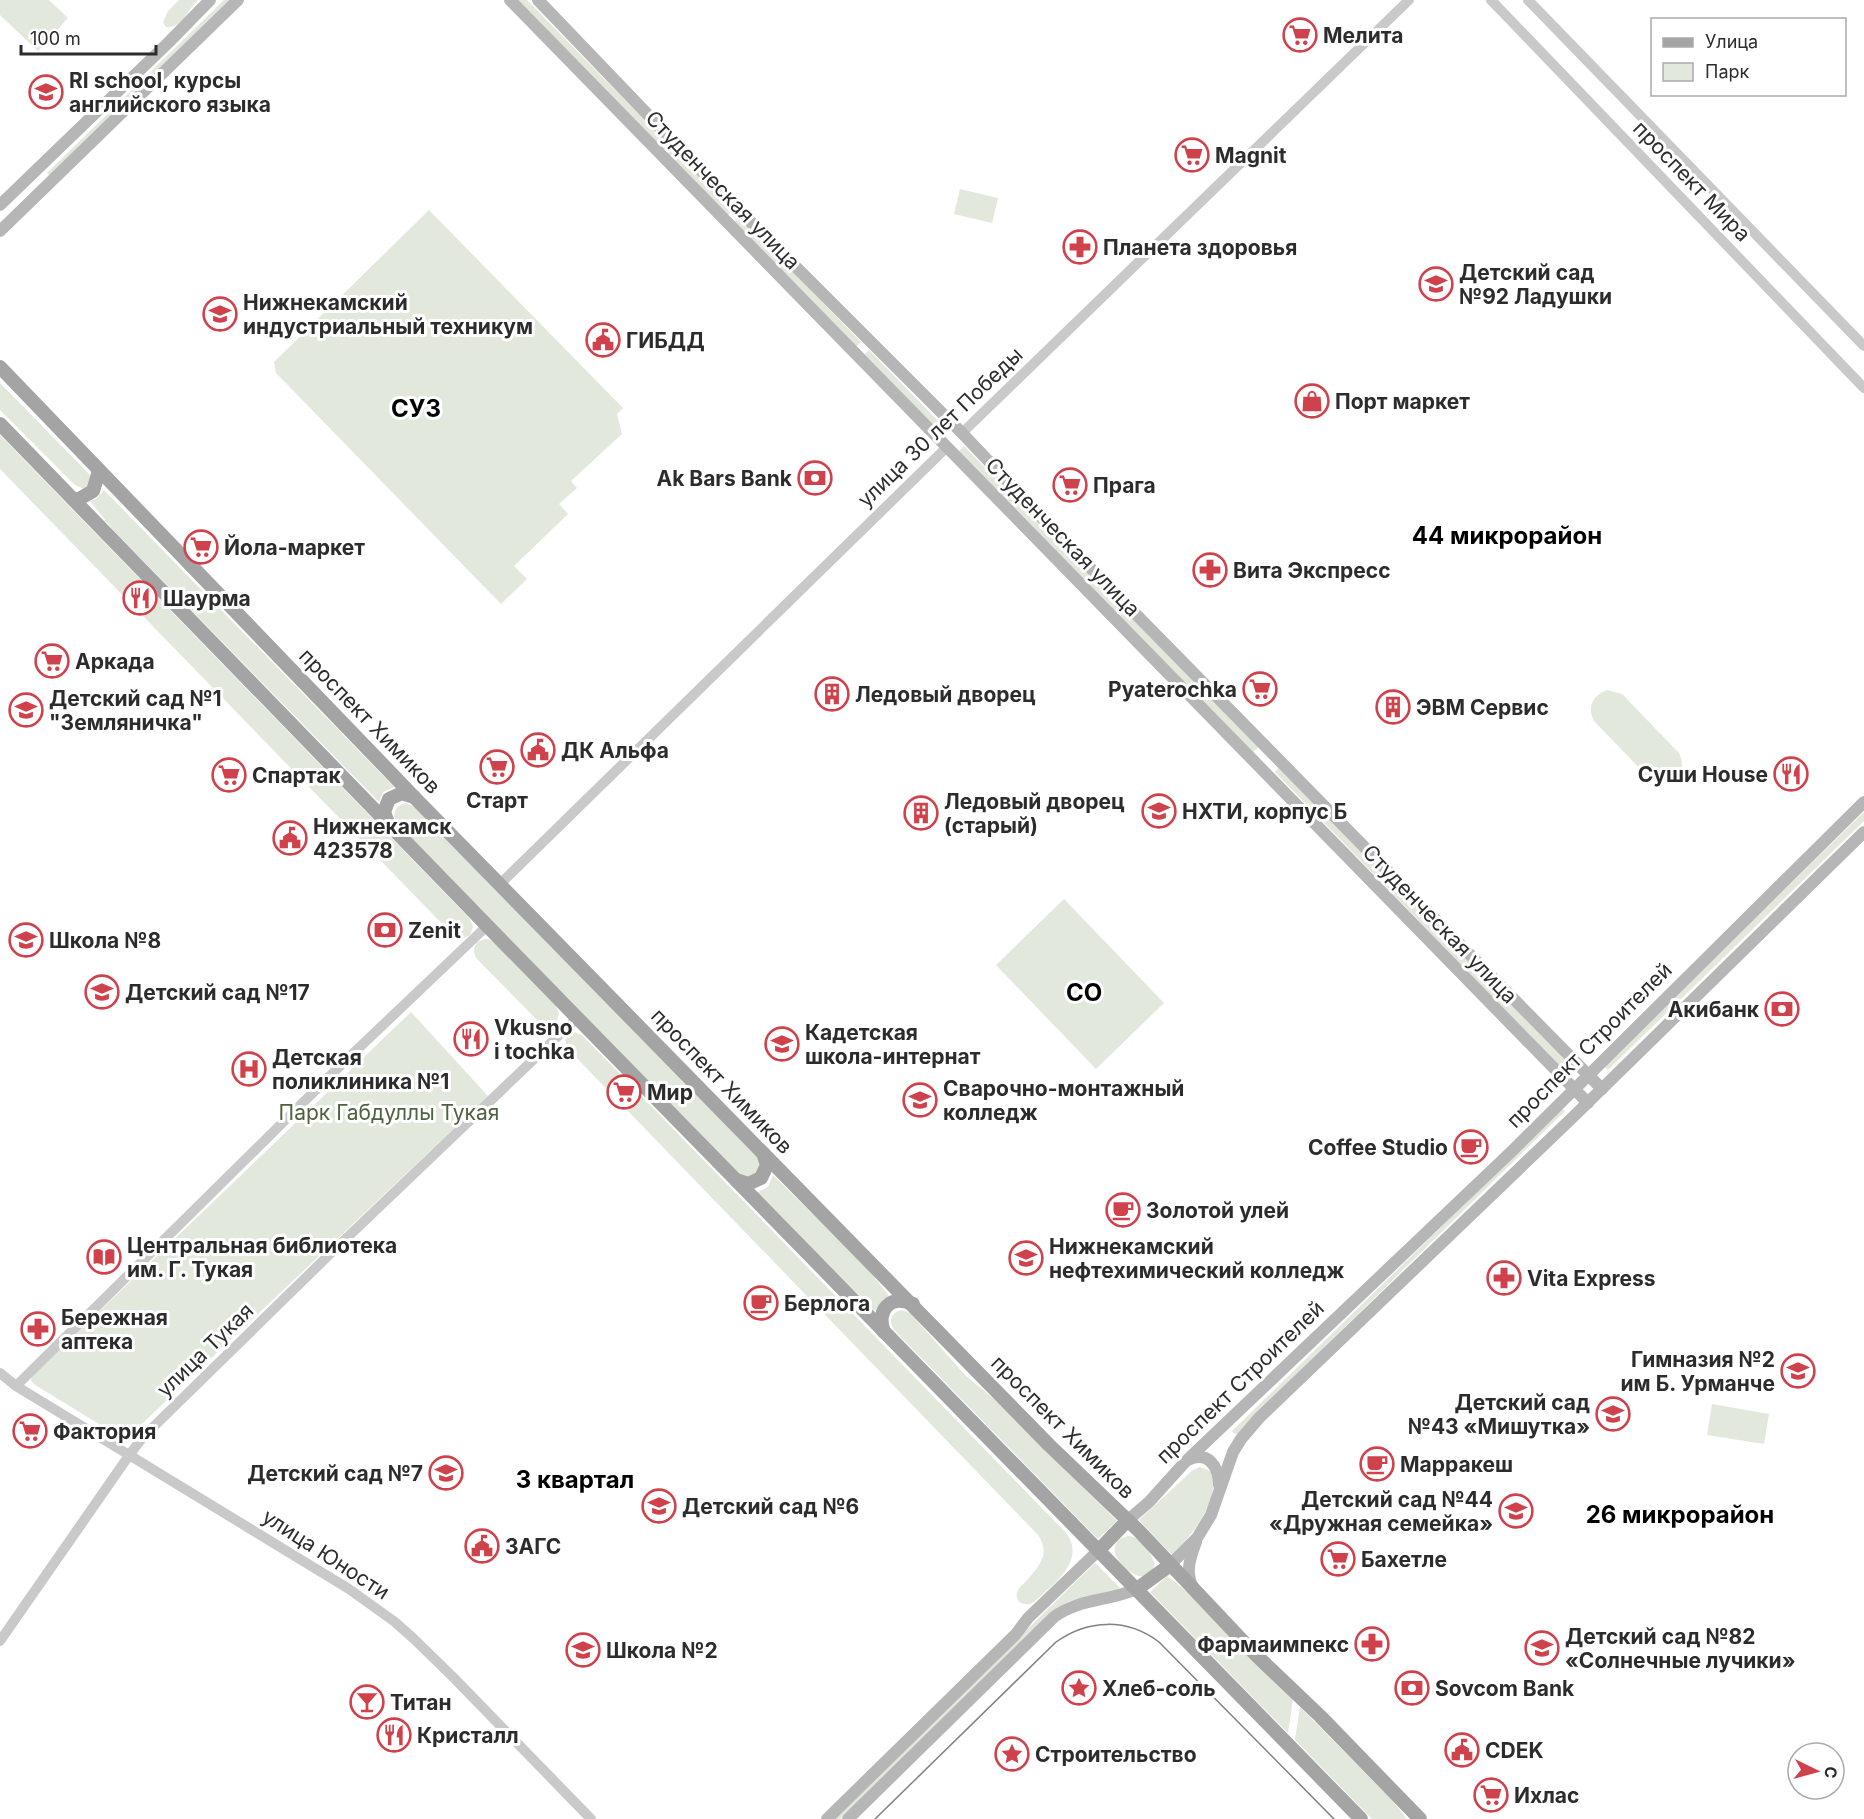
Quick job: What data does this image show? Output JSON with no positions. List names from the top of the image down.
{
  "streets": {
    "main road": [
      "Студенческая улица",
      "улица 30 лет Победы",
      "проспект Химиков",
      "проспект Строителей"
    ],
    "street": ["проспект Мира", "улица Тукая", "улица Юности"]
  },
  "crossings": [
    ["Студенческая улица", "улица 30 лет Победы"],
    ["Студенческая улица", "проспект Строителей"],
    ["улица 30 лет Победы", "проспект Химиков"],
    ["проспект Химиков", "проспект Строителей"],
    ["улица Тукая", "улица Юности"]
  ],
  "districts": [
    "СУЗ",
    "44 микрорайон",
    "СО",
    "3 квартал",
    "26 микрорайон"
  ],
  "parks": ["Парк Габдуллы Тукая"],
  "places": {
    "supermarket": [
      "Мелита",
      "Magnit",
      "Прага",
      "Йола-маркет",
      "Аркада",
      "Pyaterochka",
      "Старт",
      "Спартак",
      "Мир",
      "Фактория",
      "Бахетле",
      "Ихлас"
    ],
    "school or university": [
      "RI school, курсы английского языка",
      "Детский сад №92 Ладушки",
      "Нижнекамский индустриальный техникум",
      "Детский сад №1 \"Земляничка\"",
      "НХТИ, корпус Б",
      "Школа №8",
      "Детский сад №17",
      "Кадетская школа-интернат",
      "Сварочно-монтажный колледж",
      "Нижнекамский нефтехимический колледж",
      "Гимназия №2 им Б. Урманче",
      "Детский сад №43 «Мишутка»",
      "Детский сад №7",
      "Детский сад №6",
      "Детский сад №44 «Дружная семейка»",
      "Детский сад №82 «Солнечные лучики»",
      "Школа №2"
    ],
    "pharmacy": [
      "Планета здоровья",
      "Вита Экспресс",
      "Vita Express",
      "Бережная аптека",
      "Фармаимпекс"
    ],
    "public building": [
      "ГИБДД",
      "ДК Альфа",
      "Нижнекамск 423578",
      "ЗАГС",
      "CDEK"
    ],
    "shop": ["Порт маркет"],
    "bank": [
      "Ak Bars Bank",
      "Zenit",
      "Акибанк",
      "Sovcom Bank"
    ],
    "restaurant": [
      "Шаурма",
      "Суши House",
      "Vkusno i tochka",
      "Кристалл"
    ],
    "building": ["Ледовый дворец", "ЭВМ Сервис", "Ледовый дворец (старый)"],
    "hospital": ["Детская поликлиника №1"],
    "cafe": [
      "Coffee Studio",
      "Золотой улей",
      "Берлога",
      "Марракеш"
    ],
    "library": ["Центральная библиотека им. Г. Тукая"],
    "place": ["Хлеб-соль", "Строительство"],
    "bar": ["Титан"]
  },
  "legend": ["Улица", "Парк"],
  "scale_bar": "100 m",
  "north": "right"
}
